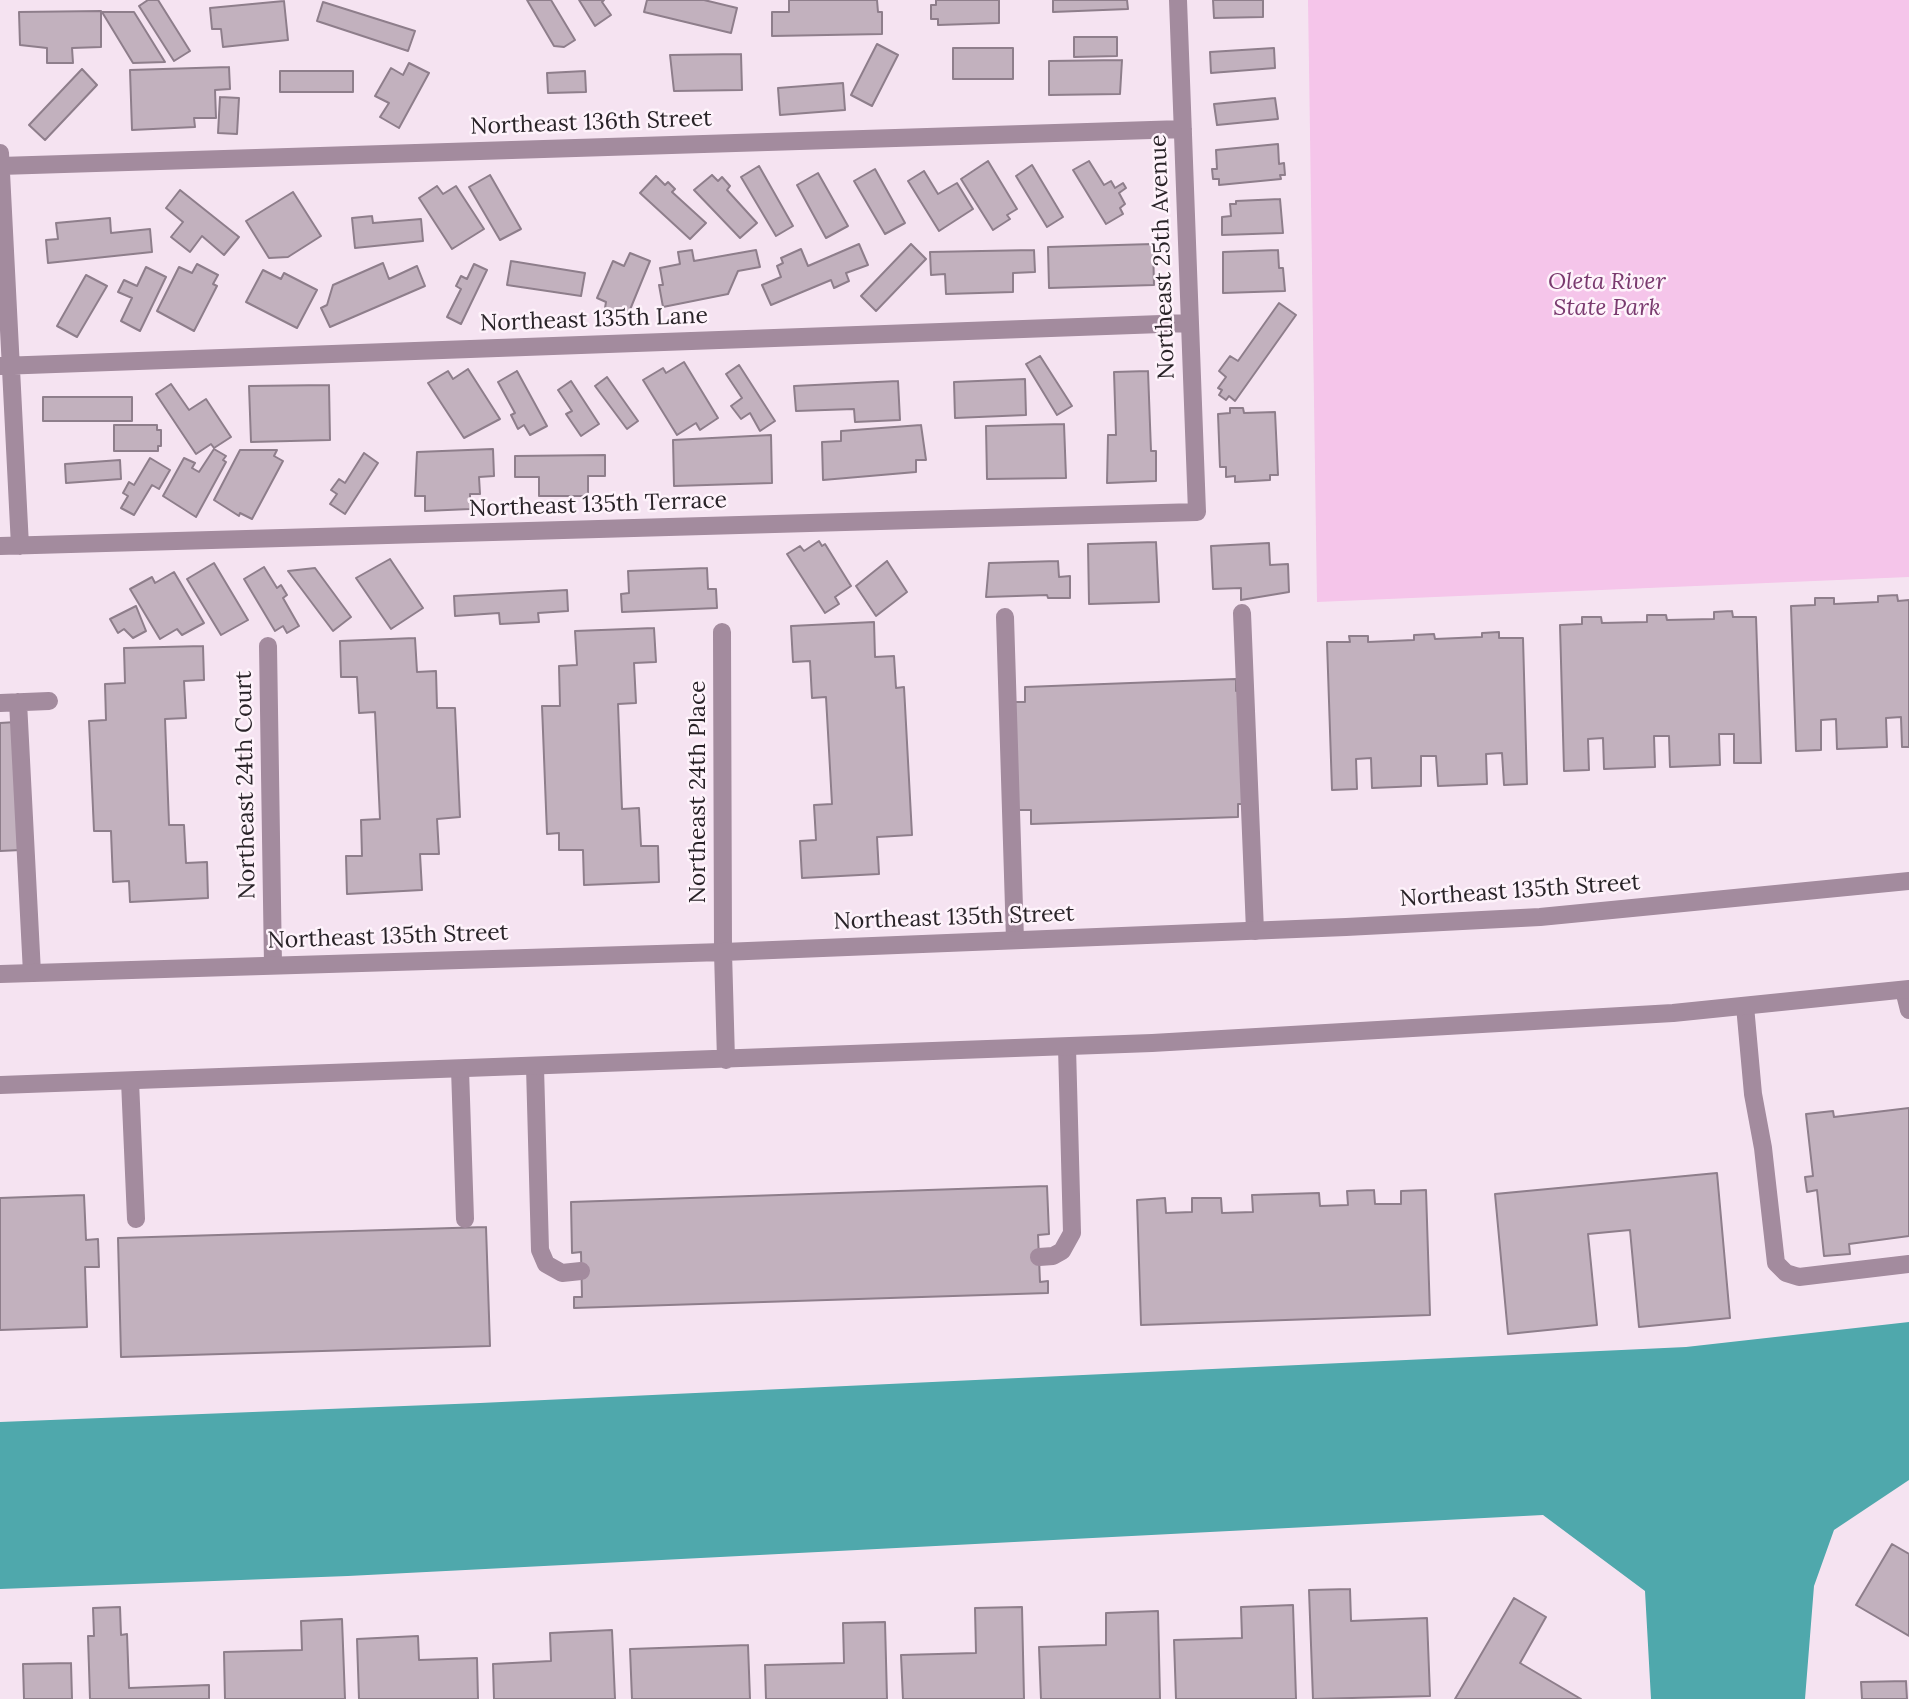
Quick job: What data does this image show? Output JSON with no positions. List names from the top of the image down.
{
  "streets": {
    "street": [
      "Northeast 136th Street",
      "Northeast 25th Avenue",
      "Northeast 135th Lane",
      "Northeast 135th Terrace",
      "Northeast 24th Court",
      "Northeast 24th Place",
      "Northeast 135th Street"
    ]
  },
  "crossings": [
    ["Northeast 136th Street", "Northeast 25th Avenue"],
    ["Northeast 25th Avenue", "Northeast 135th Lane"],
    ["Northeast 25th Avenue", "Northeast 135th Terrace"],
    ["Northeast 24th Court", "Northeast 135th Street"],
    ["Northeast 24th Place", "Northeast 135th Street"]
  ],
  "parks": ["Oleta River State Park"]
}
